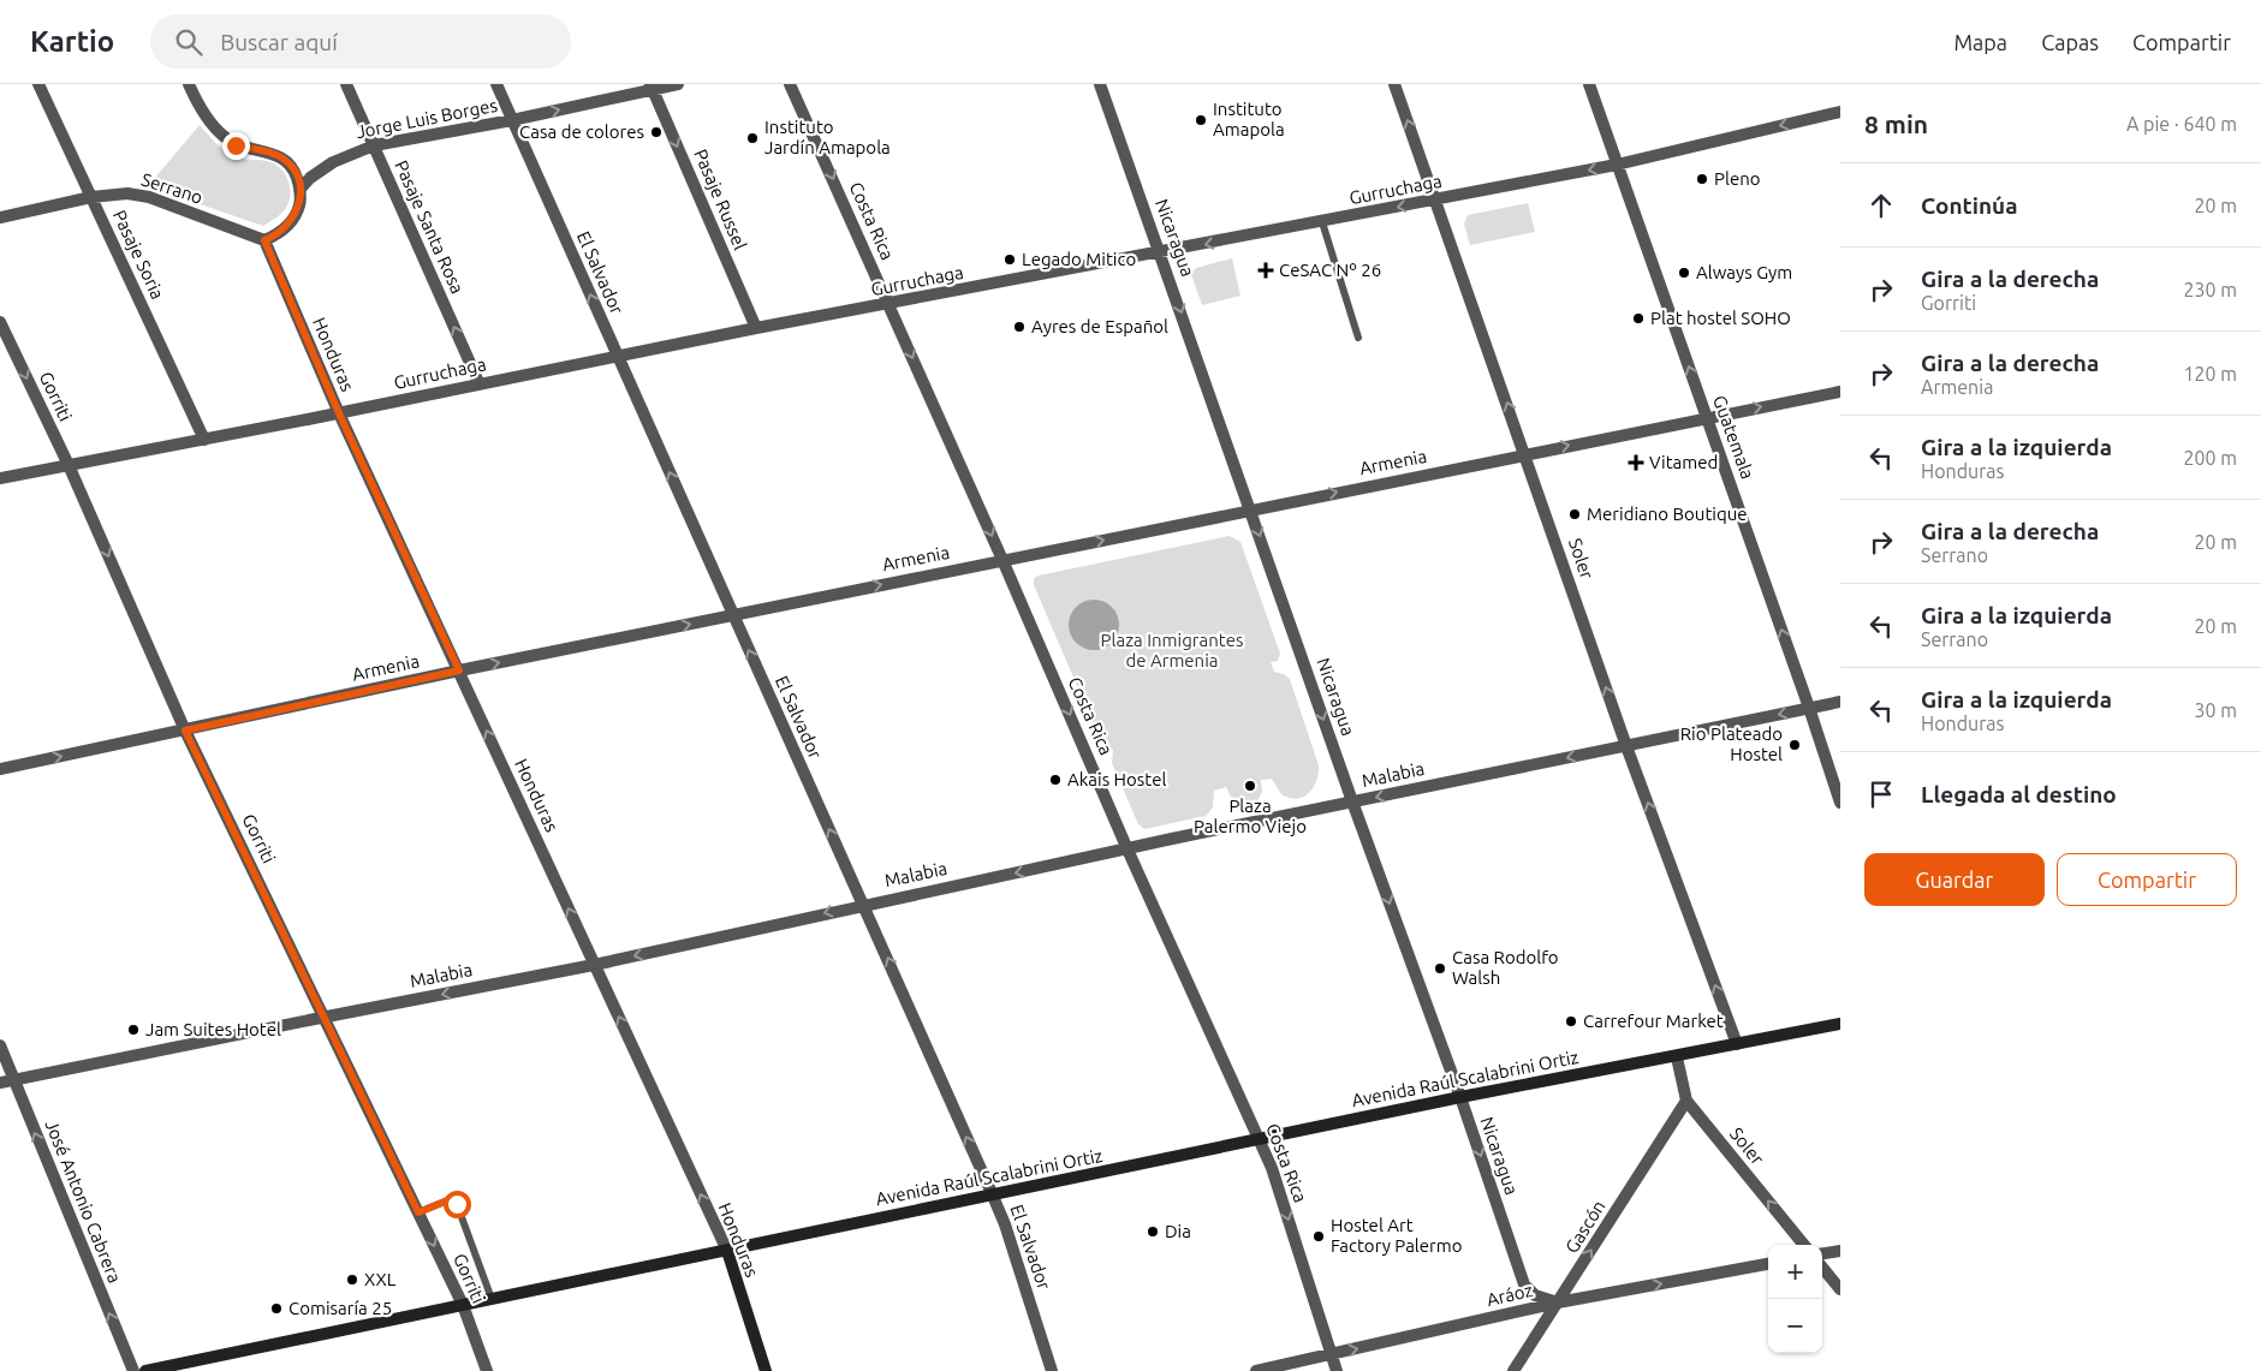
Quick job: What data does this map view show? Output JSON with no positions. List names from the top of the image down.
{
  "streets": {
    "main road": ["Honduras", "Avenida Raúl Scalabrini Ortiz"],
    "street": [
      "Jorge Luis Borges",
      "Serrano",
      "Gurruchaga",
      "Pasaje Russel",
      "Costa Rica",
      "Pasaje Santa Rosa",
      "Nicaragua",
      "Pasaje Soria",
      "El Salvador",
      "Gorriti",
      "Guatemala",
      "Armenia",
      "Soler",
      "Malabia",
      "José Antonio Cabrera",
      "Gascón",
      "Aráoz"
    ]
  },
  "crossings": [
    ["Jorge Luis Borges", "Pasaje Russel"],
    ["Jorge Luis Borges", "Pasaje Santa Rosa"],
    ["Jorge Luis Borges", "El Salvador"],
    ["Serrano", "Pasaje Soria"],
    ["Serrano", "Honduras"],
    ["Gurruchaga", "Pasaje Russel"],
    ["Gurruchaga", "Costa Rica"],
    ["Gurruchaga", "Pasaje Santa Rosa"],
    ["Gurruchaga", "Nicaragua"],
    ["Gurruchaga", "Pasaje Soria"],
    ["Gurruchaga", "El Salvador"],
    ["Gurruchaga", "Honduras"],
    ["Gurruchaga", "Gorriti"],
    ["Gurruchaga", "Guatemala"],
    ["Gurruchaga", "Soler"],
    ["Costa Rica", "Armenia"],
    ["Costa Rica", "Malabia"],
    ["Costa Rica", "Avenida Raúl Scalabrini Ortiz"],
    ["Costa Rica", "Aráoz"],
    ["Nicaragua", "Armenia"],
    ["Nicaragua", "Malabia"],
    ["Nicaragua", "Avenida Raúl Scalabrini Ortiz"],
    ["Nicaragua", "Gascón"],
    ["Nicaragua", "Aráoz"],
    ["El Salvador", "Armenia"],
    ["El Salvador", "Malabia"],
    ["El Salvador", "Avenida Raúl Scalabrini Ortiz"],
    ["Honduras", "Armenia"],
    ["Honduras", "Malabia"],
    ["Honduras", "Avenida Raúl Scalabrini Ortiz"],
    ["Gorriti", "Armenia"],
    ["Gorriti", "Malabia"],
    ["Gorriti", "Avenida Raúl Scalabrini Ortiz"],
    ["Guatemala", "Armenia"],
    ["Guatemala", "Malabia"],
    ["Armenia", "Soler"],
    ["Soler", "Malabia"],
    ["Soler", "Avenida Raúl Scalabrini Ortiz"],
    ["Soler", "Gascón"],
    ["Malabia", "José Antonio Cabrera"],
    ["Gascón", "Aráoz"]
  ],
  "one_way": [
    "Jorge Luis Borges",
    "Gurruchaga",
    "Pasaje Russel",
    "Costa Rica",
    "Pasaje Santa Rosa",
    "Nicaragua",
    "El Salvador",
    "Honduras",
    "Gorriti",
    "Guatemala",
    "Armenia",
    "Soler",
    "Malabia",
    "José Antonio Cabrera",
    "Gascón",
    "Aráoz"
  ],
  "parks": ["Plaza Inmigrantes de Armenia"],
  "places": {
    "other": [
      "Instituto Amapola",
      "Casa de colores",
      "Instituto Jardín Amapola",
      "Pleno",
      "Legado Mitico",
      "Always Gym",
      "Plat hostel SOHO",
      "Ayres de Español",
      "Meridiano Boutique",
      "Rio Plateado Hostel",
      "Akais Hostel",
      "Plaza Palermo Viejo",
      "Casa Rodolfo Walsh",
      "Carrefour Market",
      "Jam Suites Hotel",
      "Dia",
      "Hostel Art Factory Palermo",
      "XXL",
      "Comisaría 25"
    ],
    "health": ["CeSAC Nº 26", "Vitamed"]
  },
  "page": {
    "header": "Kartio",
    "search": "Buscar aquí",
    "nav": ["Mapa", "Capas", "Compartir"],
    "heading": ["8 min", "A pie · 640 m"],
    "list": [
      ["Continúa", "20 m"],
      ["Gira a la derecha", "Gorriti", "230 m"],
      ["Gira a la derecha", "Armenia", "120 m"],
      ["Gira a la izquierda", "Honduras", "200 m"],
      ["Gira a la derecha", "Serrano", "20 m"],
      ["Gira a la izquierda", "Serrano", "20 m"],
      ["Gira a la izquierda", "Honduras", "30 m"],
      "Llegada al destino"
    ],
    "buttons": ["Guardar", "Compartir"],
    "map_buttons": ["+", "−"]
  }
}
